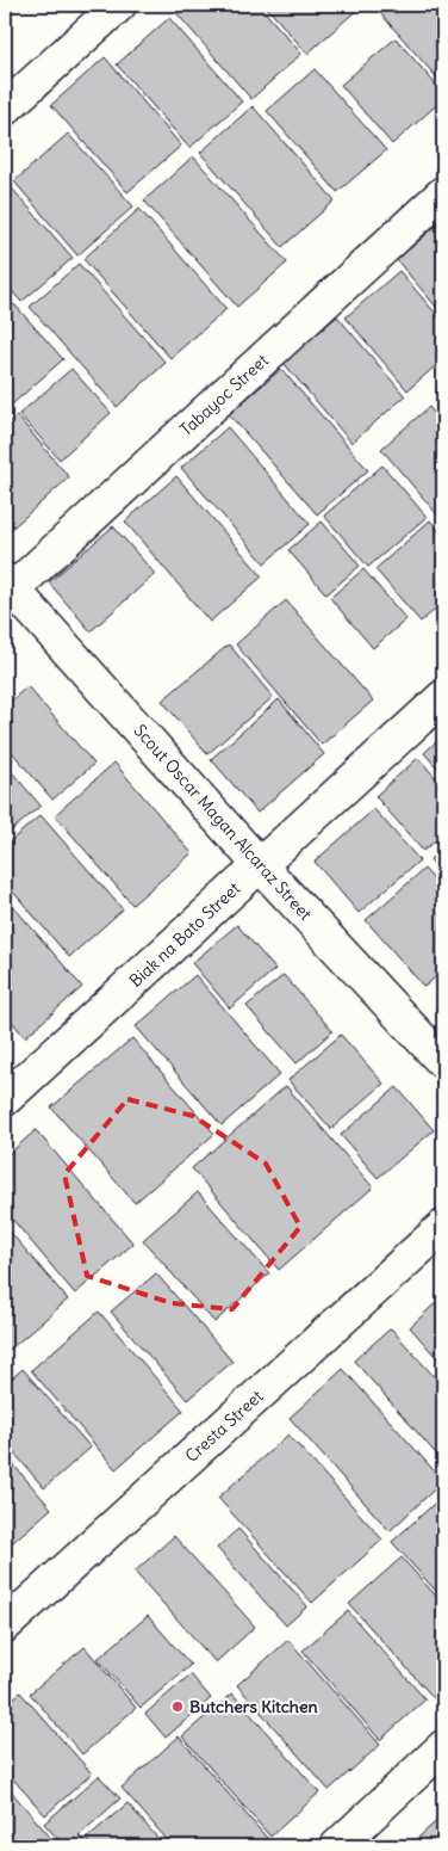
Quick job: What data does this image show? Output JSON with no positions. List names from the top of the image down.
{
  "streets": {
    "street": [
      "Tabayoc Street",
      "Scout Oscar Magan Alcaraz Street",
      "Biak na Bato Street",
      "Cresta Street"
    ]
  },
  "crossings": [
    ["Tabayoc Street", "Scout Oscar Magan Alcaraz Street"],
    ["Scout Oscar Magan Alcaraz Street", "Biak na Bato Street"]
  ],
  "places": ["Butchers Kitchen"]
}
